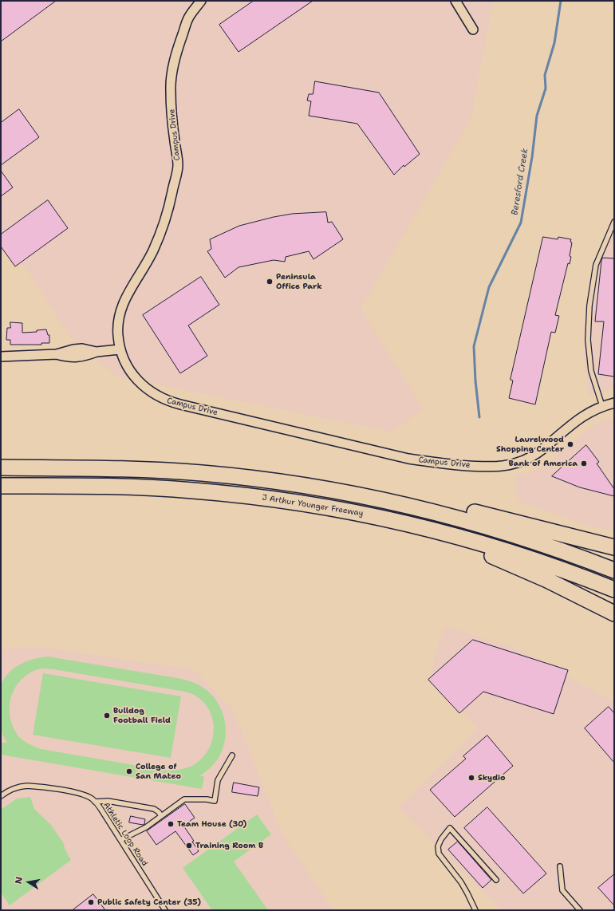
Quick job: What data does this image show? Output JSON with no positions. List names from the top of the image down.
{
  "streets": {
    "highway": ["J Arthur Younger Freeway"],
    "street": ["Campus Drive"],
    "lane": ["Athletic Loop Road"]
  },
  "water": ["Beresford Creek"],
  "places": [
    "Peninsula Office Park",
    "Laurelwood Shopping Center",
    "Bank of America",
    "Bulldog Football Field",
    "College of San Mateo",
    "Skydio",
    "Team House (30)",
    "Training Room B",
    "Public Safety Center (35)"
  ],
  "north": "left"
}
